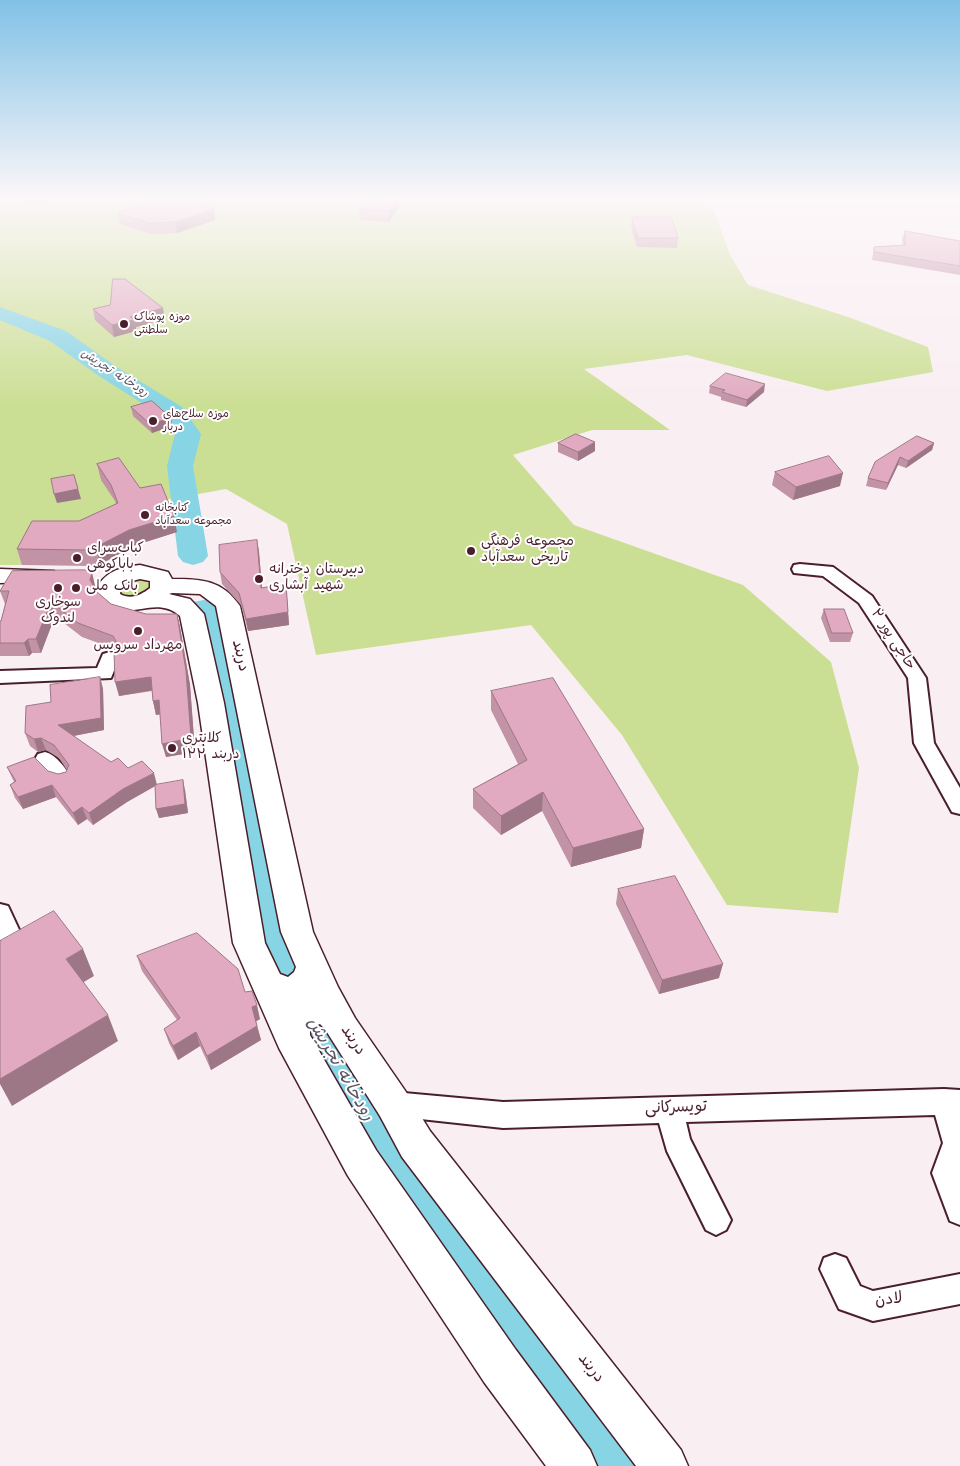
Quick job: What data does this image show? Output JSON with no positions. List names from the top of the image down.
{
  "streets": {
    "main road": ["دربند"],
    "street": ["حاجی پور ۲", "تویسرکانی", "لادن"]
  },
  "crossings": [
    ["دربند", "تویسرکانی"]
  ],
  "water": ["رودخانه تجریش"],
  "places": [
    "موزه پوشاک سلطنتی",
    "موزه سلاح‌های دربار",
    "کتابخانه مجموعه سعدآباد",
    "مجموعه فرهنگی تاریخی سعدآباد",
    "کباب‌سرای باباکوهی",
    "دبیرستان دخترانه شهید آبشاری",
    "سوخاری لندوک",
    "بانک ملی",
    "مهرداد سرویس",
    "کلانتری ۱۲۲ دربند"
  ]
}
